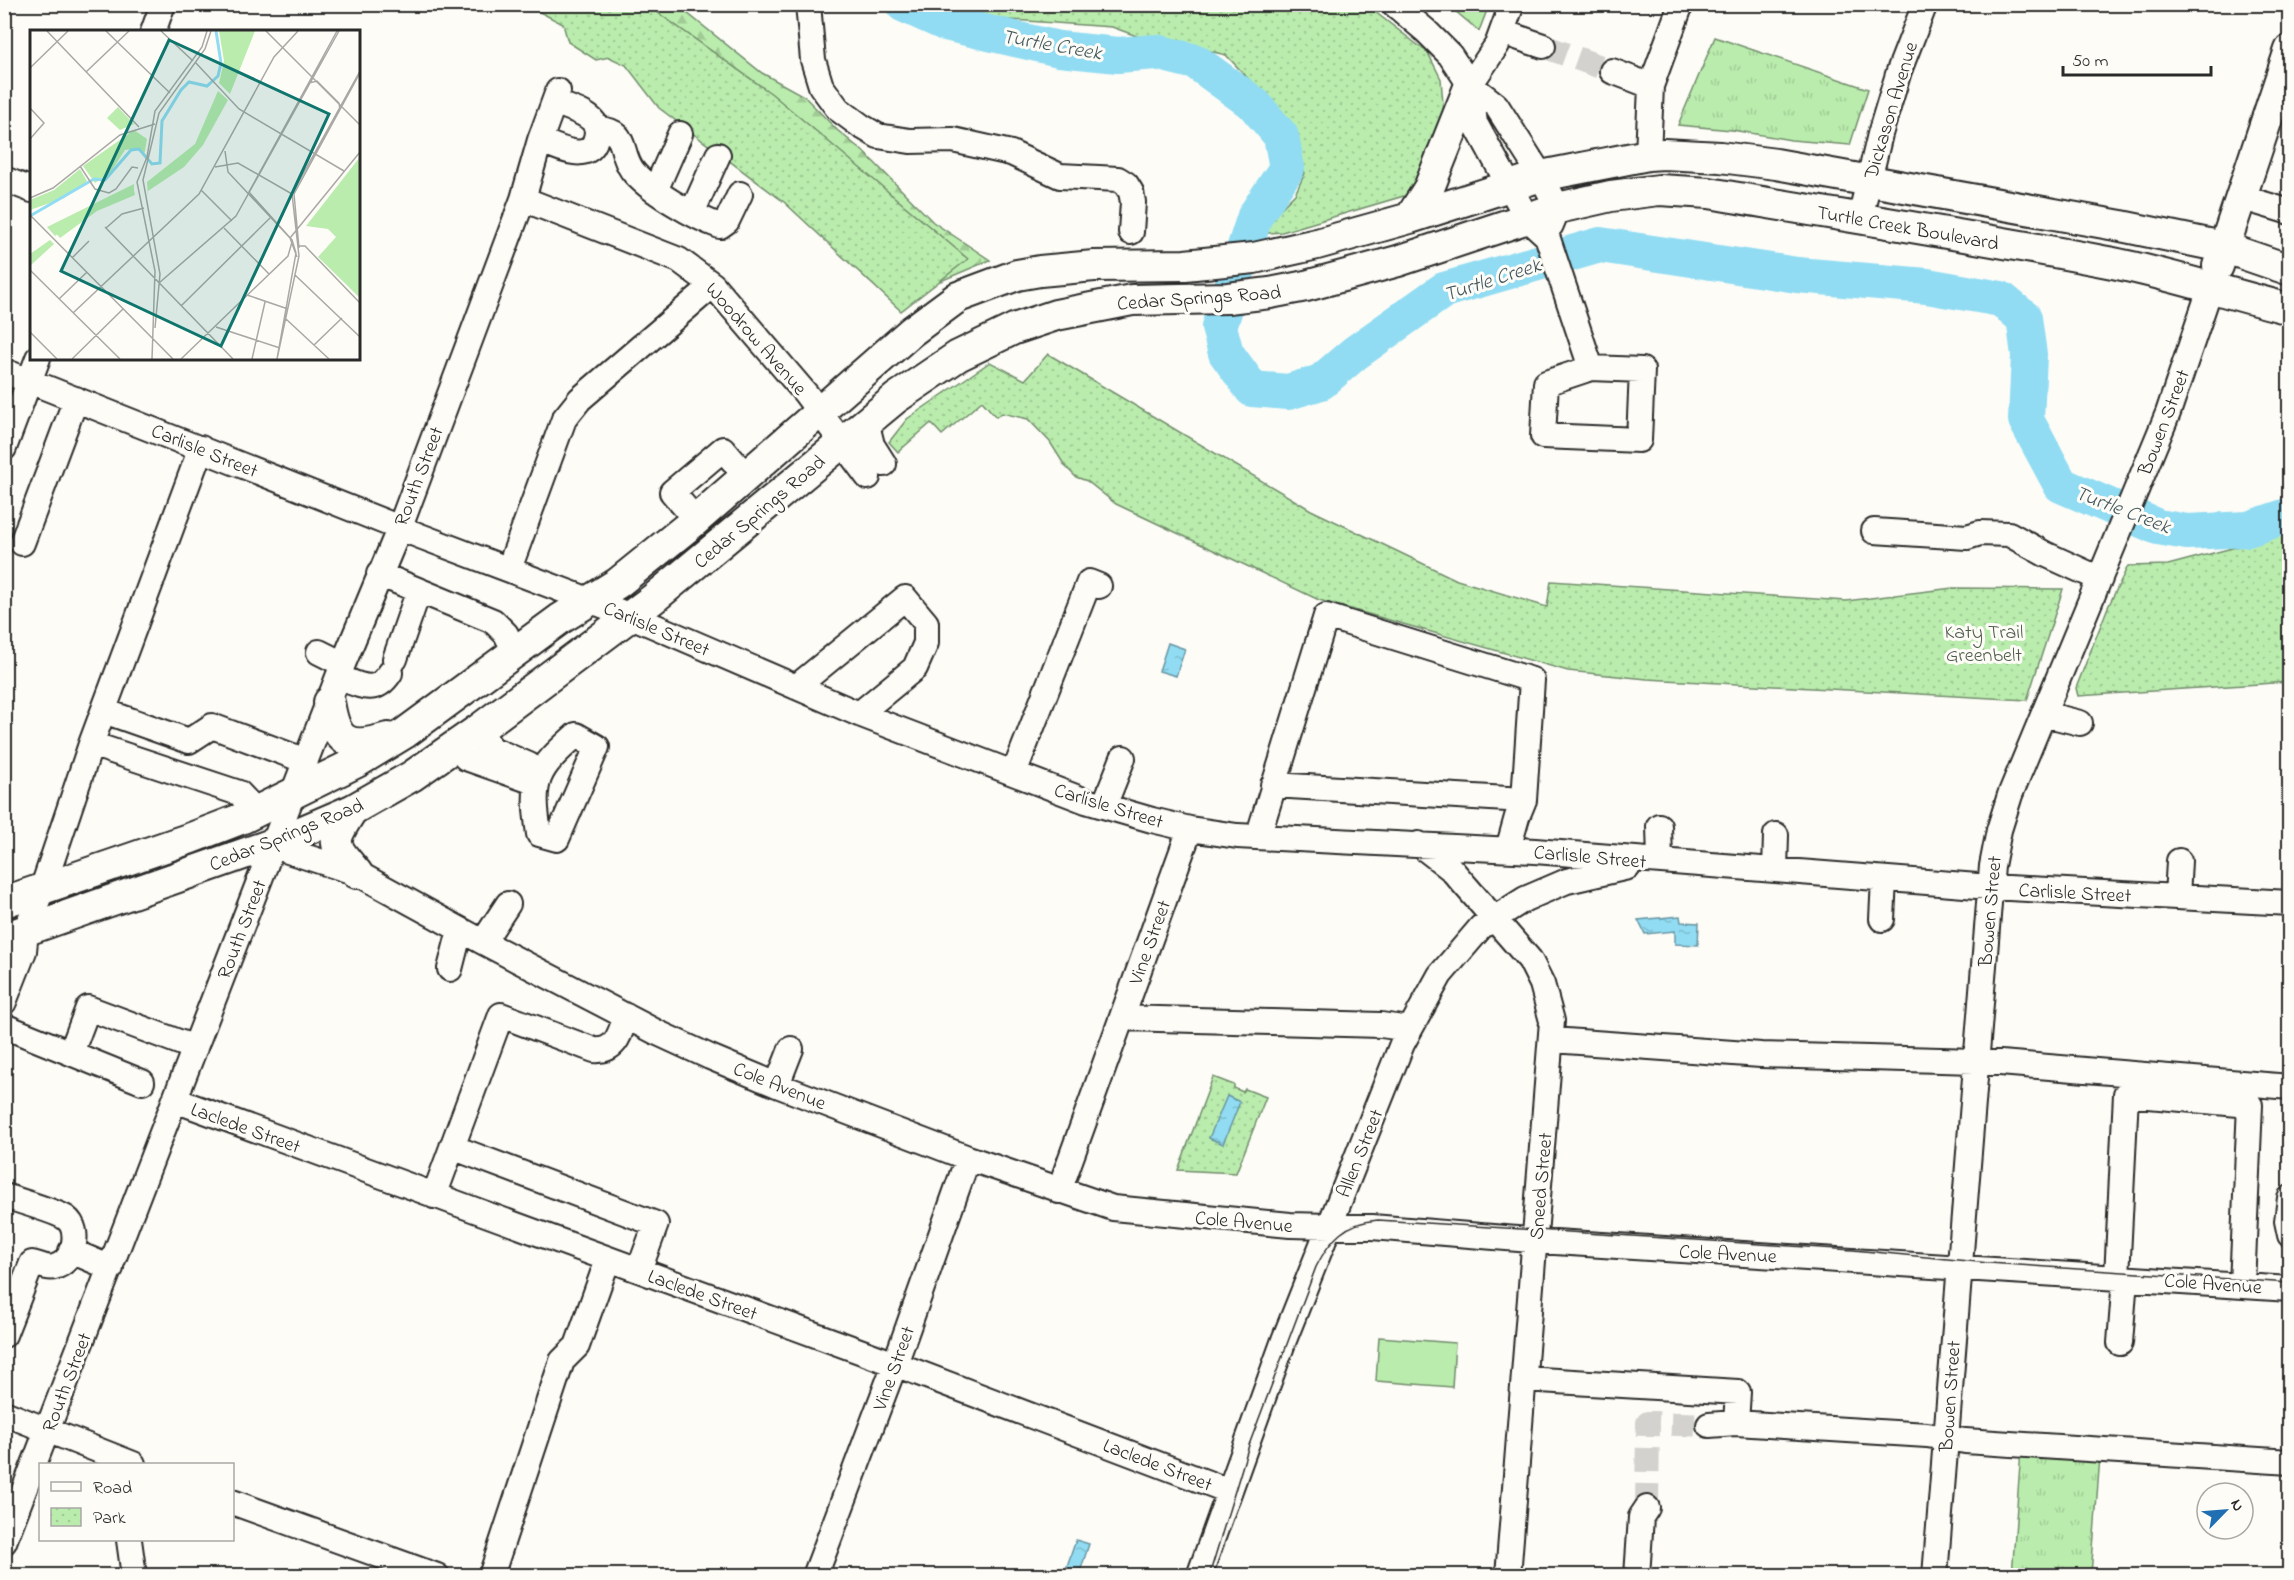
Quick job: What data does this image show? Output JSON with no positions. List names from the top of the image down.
{
  "streets": {
    "main road": ["Turtle Creek Boulevard", "Cedar Springs Road"],
    "street": [
      "Dickason Avenue",
      "Woodrow Avenue",
      "Bowen Street",
      "Carlisle Street",
      "Routh Street",
      "Vine Street",
      "Cole Avenue",
      "Laclede Street",
      "Allen Street",
      "Sneed Street"
    ]
  },
  "crossings": [
    ["Dickason Avenue", "Turtle Creek Boulevard"],
    ["Turtle Creek Boulevard", "Cedar Springs Road"],
    ["Turtle Creek Boulevard", "Bowen Street"],
    ["Cedar Springs Road", "Woodrow Avenue"],
    ["Cedar Springs Road", "Carlisle Street"],
    ["Cedar Springs Road", "Routh Street"],
    ["Cedar Springs Road", "Cole Avenue"],
    ["Woodrow Avenue", "Routh Street"],
    ["Bowen Street", "Carlisle Street"],
    ["Bowen Street", "Cole Avenue"],
    ["Carlisle Street", "Routh Street"],
    ["Carlisle Street", "Vine Street"],
    ["Carlisle Street", "Allen Street"],
    ["Carlisle Street", "Sneed Street"],
    ["Routh Street", "Cole Avenue"],
    ["Routh Street", "Laclede Street"],
    ["Vine Street", "Cole Avenue"],
    ["Vine Street", "Laclede Street"],
    ["Cole Avenue", "Allen Street"],
    ["Cole Avenue", "Sneed Street"],
    ["Laclede Street", "Allen Street"],
    ["Allen Street", "Sneed Street"]
  ],
  "water": ["Turtle Creek"],
  "parks": ["Katy Trail Greenbelt"],
  "legend": ["Road", "Park"],
  "scale_bar": "50 m",
  "north": "top right"
}
